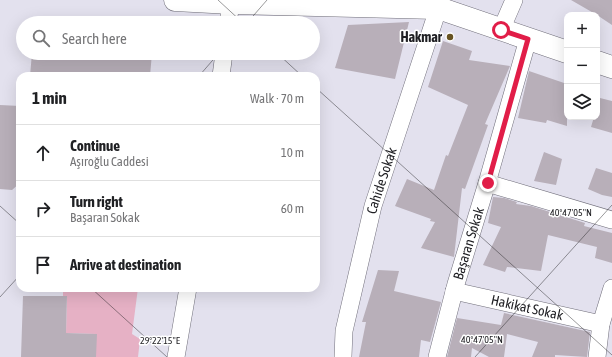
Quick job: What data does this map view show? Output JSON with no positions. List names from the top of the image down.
{
  "streets": {
    "street": ["Cahide Sokak", "Başaran Sokak", "Hakikat Sokak"]
  },
  "crossings": [
    ["Başaran Sokak", "Hakikat Sokak"]
  ],
  "places": ["Hakmar"],
  "page": {
    "map_buttons": ["+", "−"],
    "search": "Search here",
    "heading": ["1 min", "Walk · 70 m"],
    "list": [
      ["Continue", "Aşıroğlu Caddesi", "10 m"],
      ["Turn right", "Başaran Sokak", "60 m"],
      "Arrive at destination"
    ]
  },
  "coordinates": ["40°47'05\"N", "29°22'15\"E"]
}
